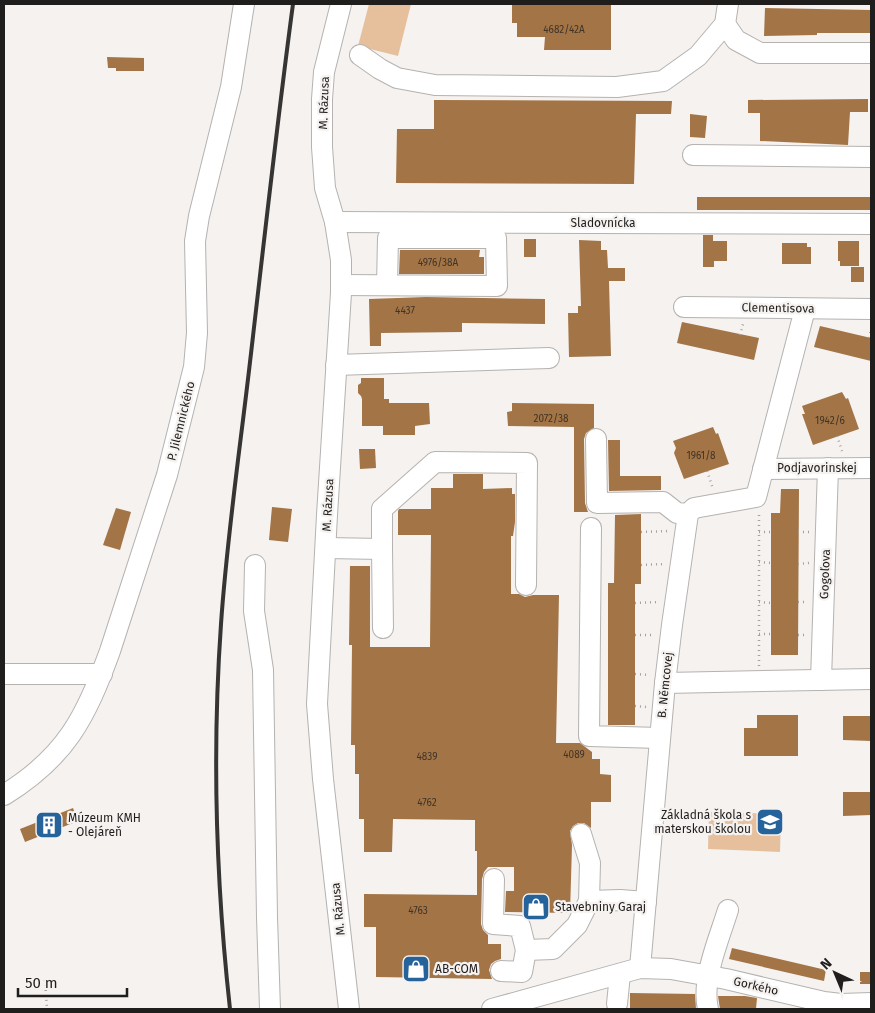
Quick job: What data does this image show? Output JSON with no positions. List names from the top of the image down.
{
  "streets": {
    "street": [
      "M. Rázusa",
      "Sladovnícka",
      "Clementisova",
      "P. Jilemnického",
      "Podjavorinskej",
      "Gogoľova",
      "B. Němcovej",
      "Gorkého"
    ]
  },
  "crossings": [
    ["M. Rázusa", "Sladovnícka"],
    ["Podjavorinskej", "Gogoľova"],
    ["B. Němcovej", "Gorkého"]
  ],
  "places": {
    "school or university": ["Základná škola s materskou školou"],
    "building": ["Múzeum KMH - Olejáreň"],
    "shop": ["Stavebniny Garaj", "AB-COM"]
  },
  "house_numbers": [
    "4682/42A",
    "4976/38A",
    "4437",
    "2072/38",
    "1942/6",
    "1961/8",
    "4089",
    "4839",
    "4762",
    "4763"
  ],
  "scale_bar": "50 m",
  "north": "top left"
}
